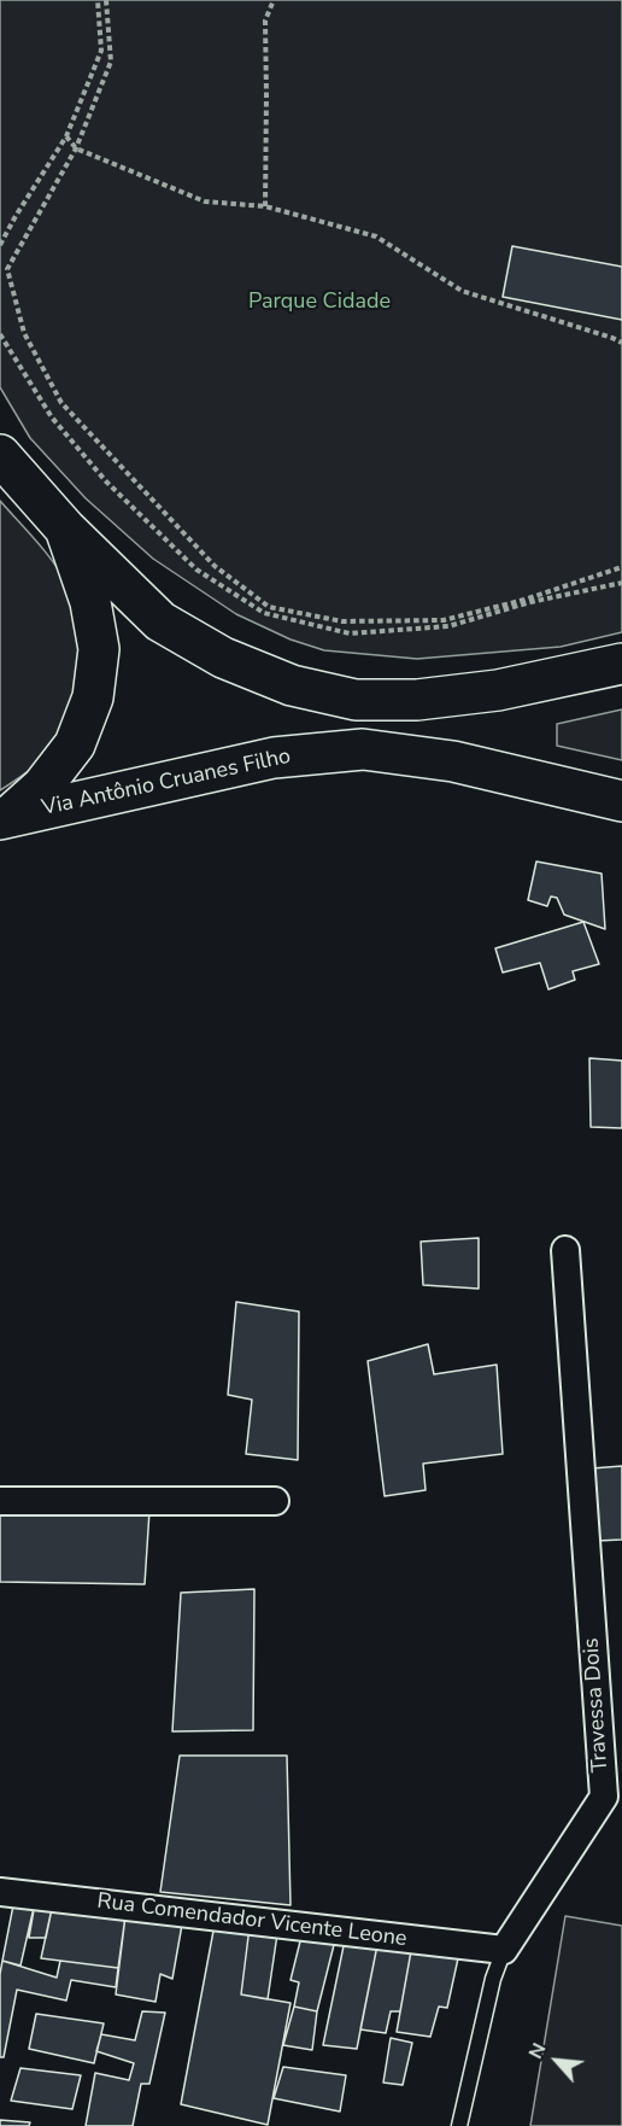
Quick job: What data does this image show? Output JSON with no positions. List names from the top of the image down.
{
  "streets": {
    "main road": ["Via Antônio Cruanes Filho"],
    "street": ["Travessa Dois", "Rua Comendador Vicente Leone"]
  },
  "crossings": [
    ["Travessa Dois", "Rua Comendador Vicente Leone"]
  ],
  "parks": ["Parque Cidade"],
  "north": "top left"
}
